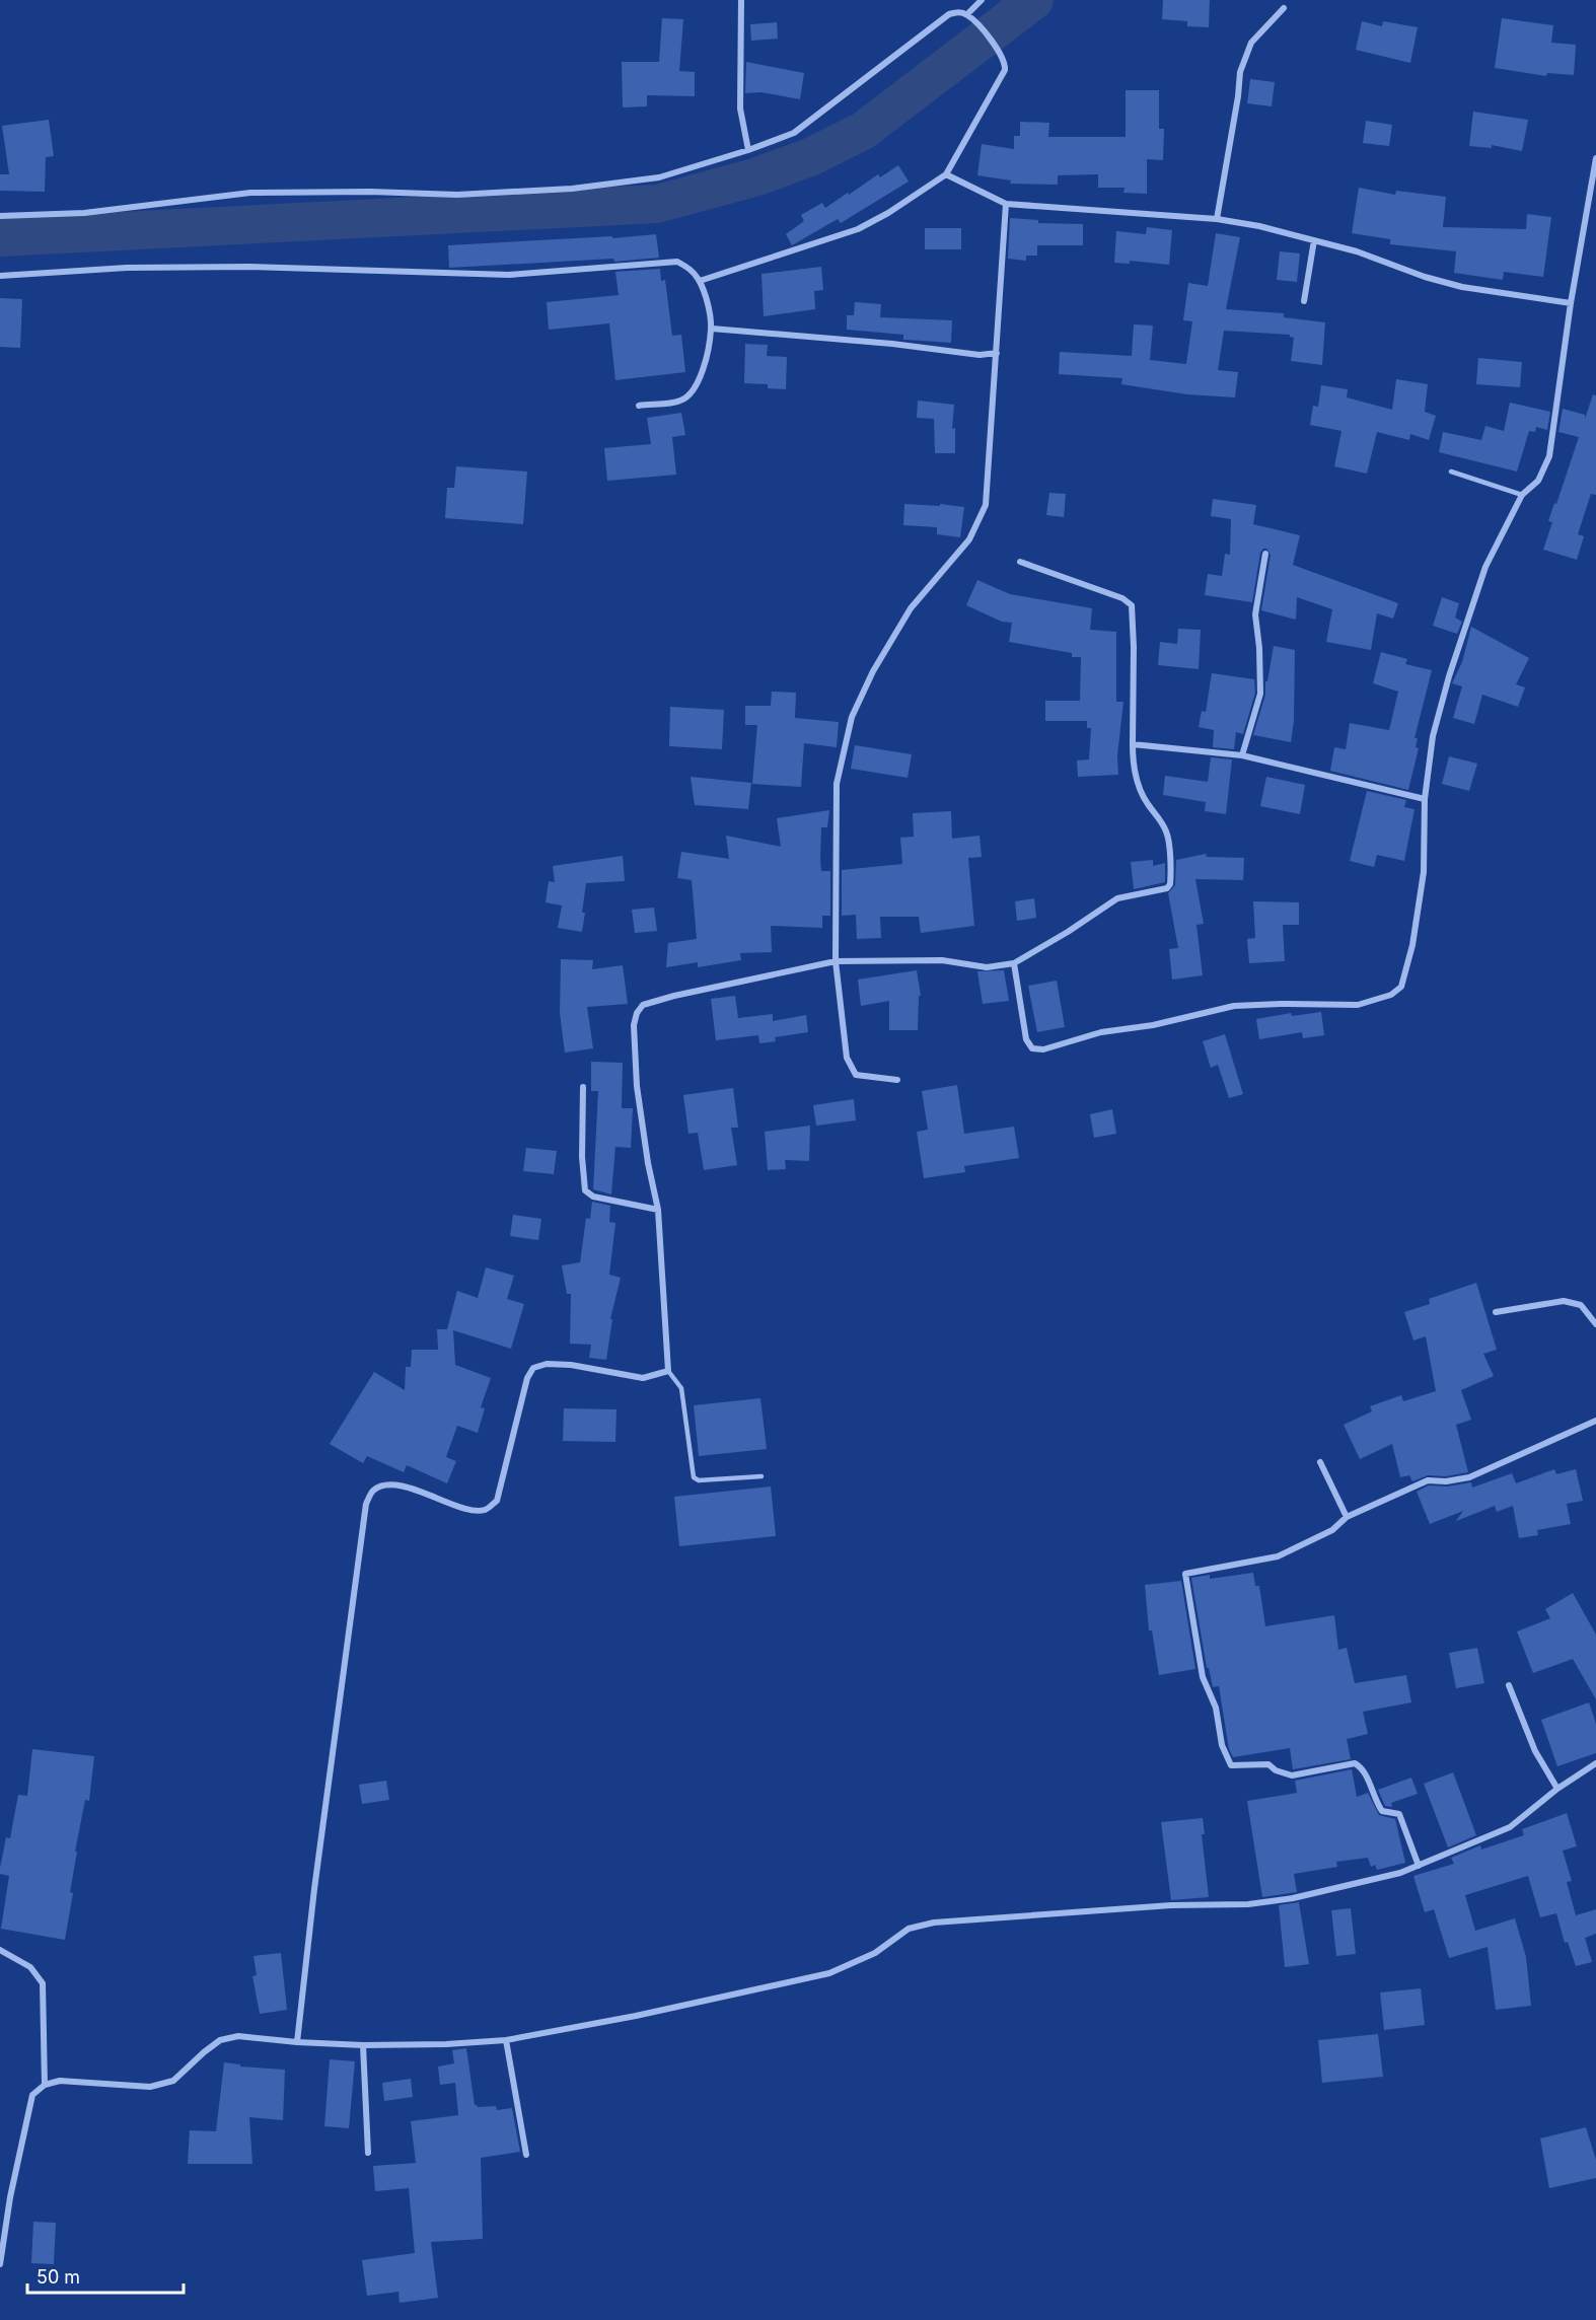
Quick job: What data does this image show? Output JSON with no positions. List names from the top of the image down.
{
  "scale_bar": "50 m"
}
